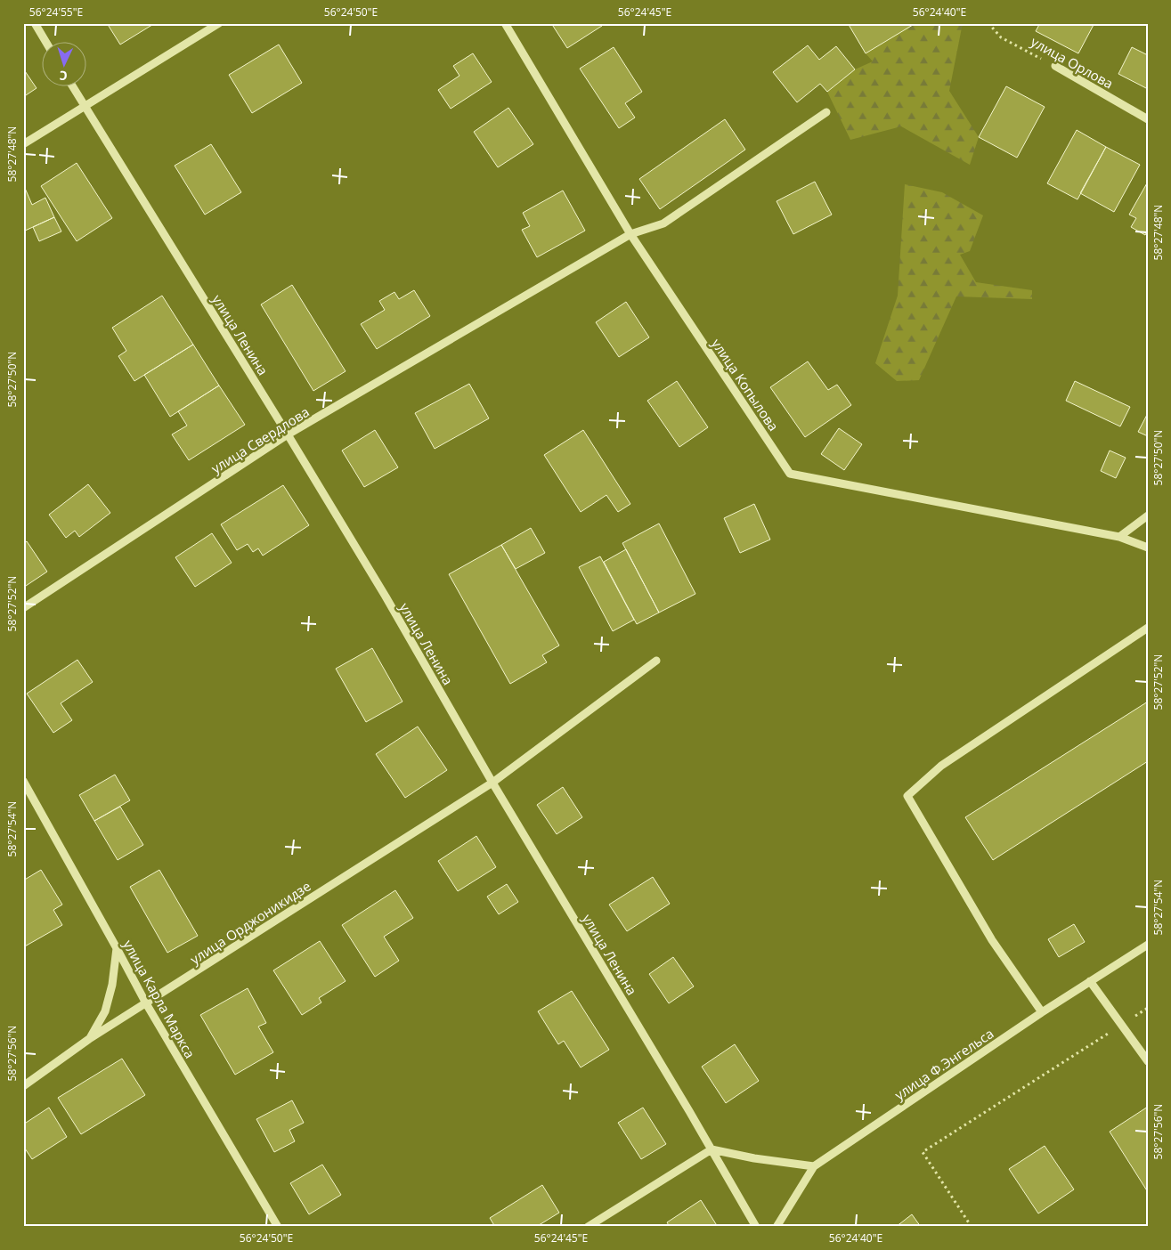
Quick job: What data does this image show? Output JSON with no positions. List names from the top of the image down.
{
  "streets": {
    "street": [
      "улица Орлова",
      "улица Ленина",
      "улица Копылова",
      "улица Свердлова",
      "улица Орджоникидзе",
      "улица Карла Маркса",
      "улица Ф.Энгельса"
    ]
  },
  "crossings": [
    ["улица Ленина", "улица Свердлова"],
    ["улица Ленина", "улица Орджоникидзе"],
    ["улица Копылова", "улица Свердлова"],
    ["улица Орджоникидзе", "улица Карла Маркса"]
  ],
  "north": "bottom",
  "coordinates": [
    "56°24'55\"E",
    "56°24'50\"E",
    "56°24'45\"E",
    "56°24'40\"E",
    "58°27'48\"N",
    "58°27'50\"N",
    "58°27'52\"N",
    "58°27'54\"N",
    "58°27'56\"N"
  ]
}
